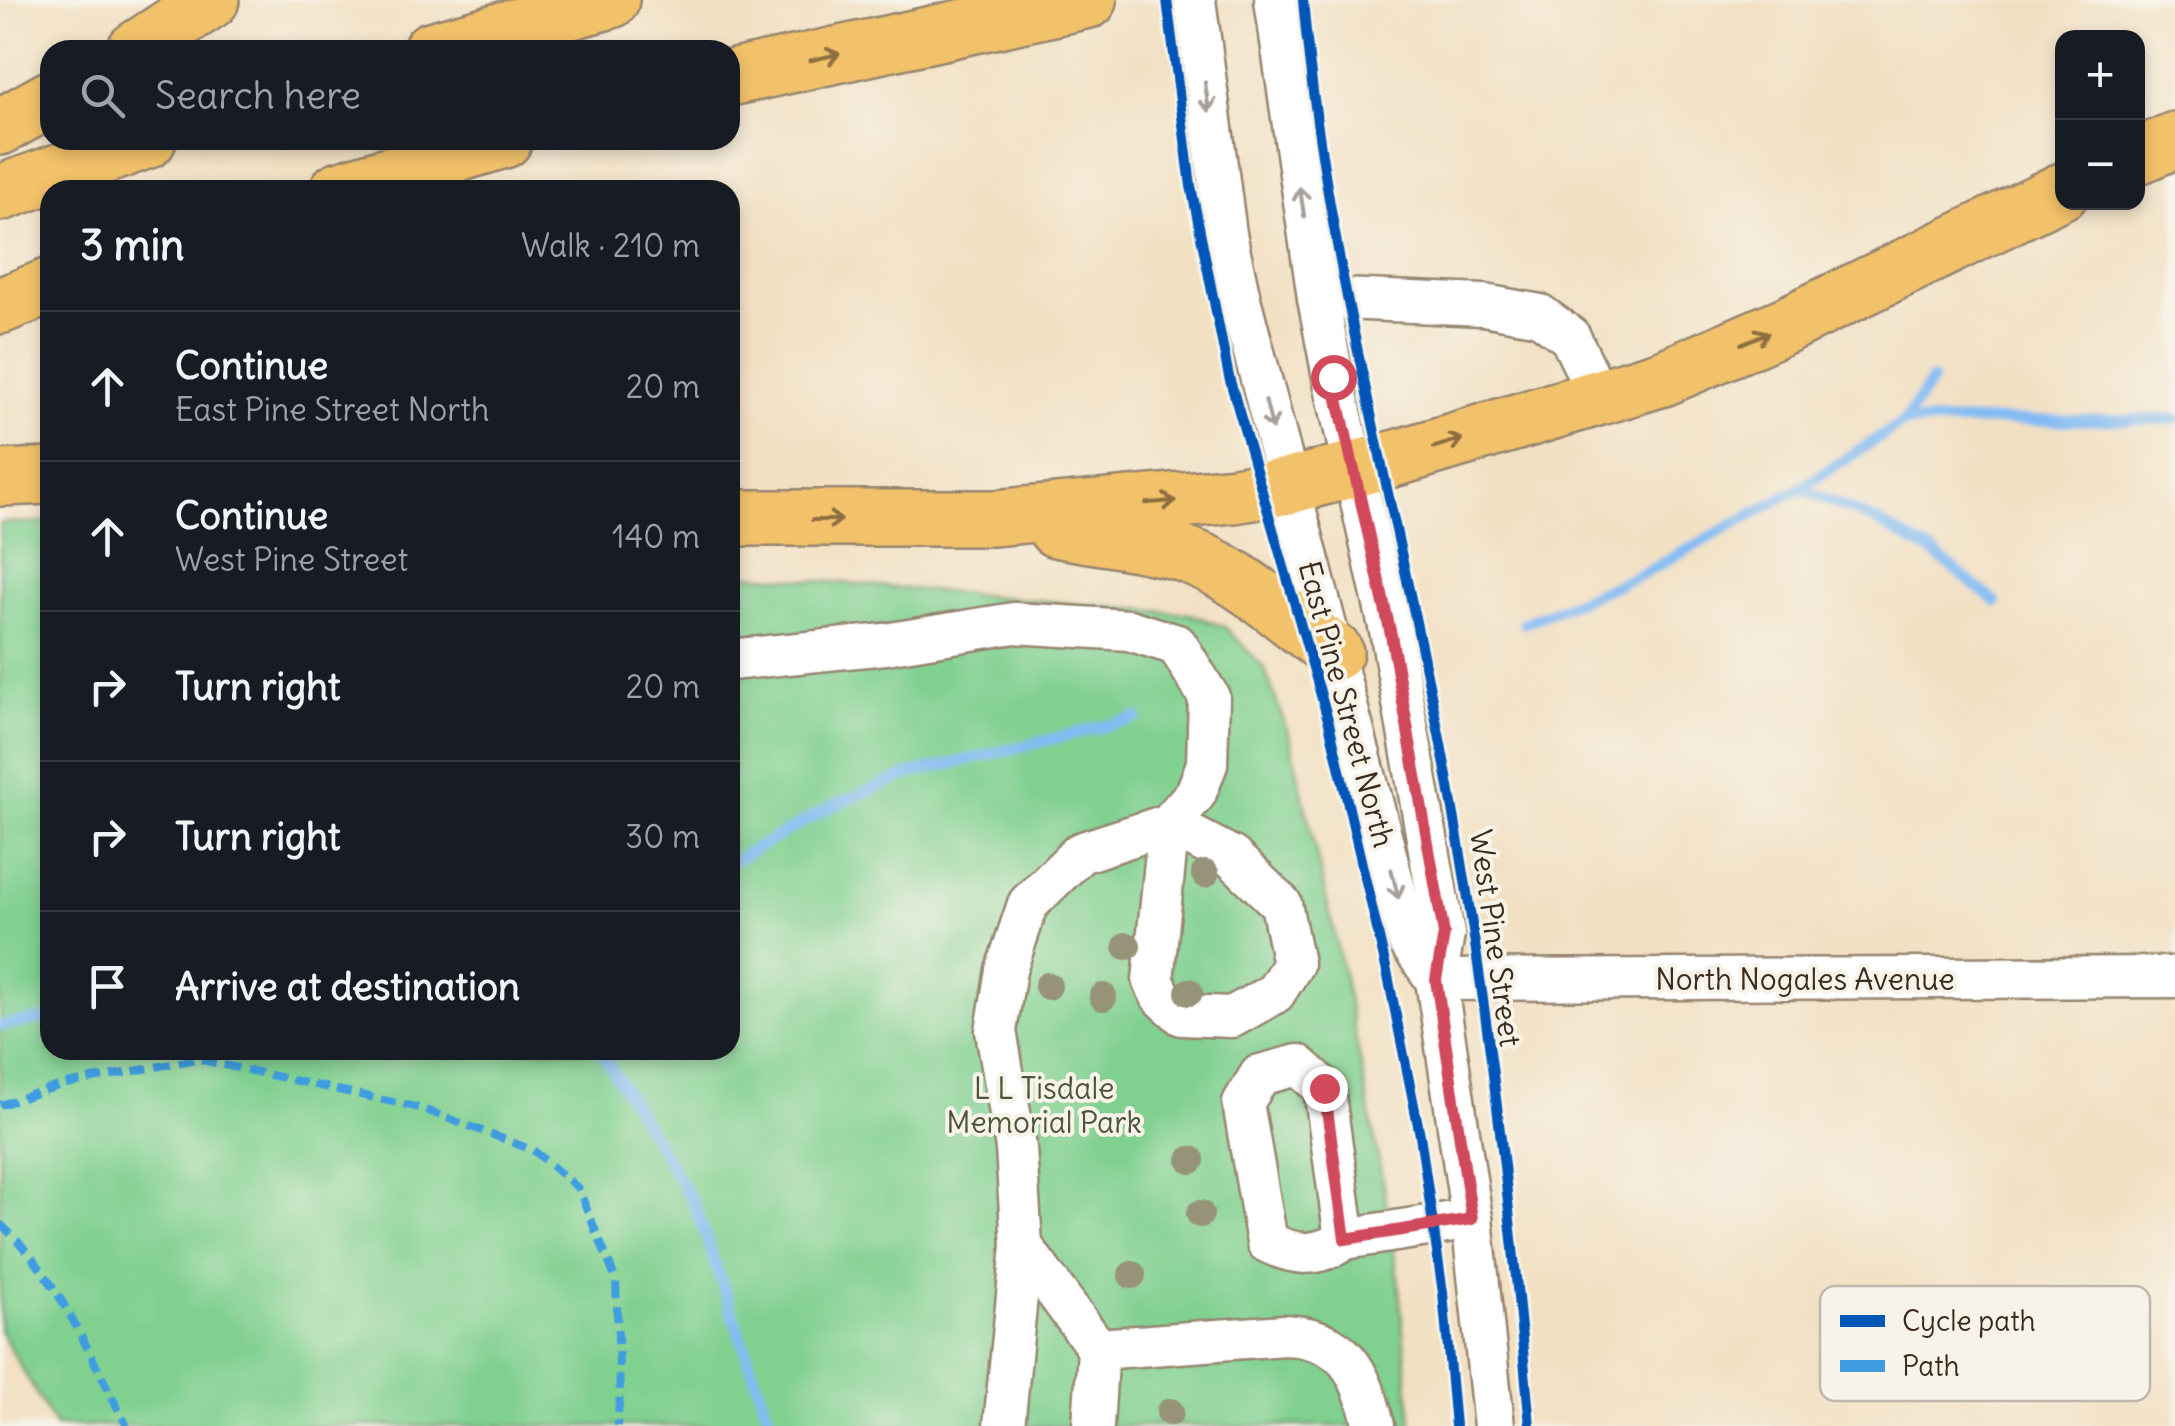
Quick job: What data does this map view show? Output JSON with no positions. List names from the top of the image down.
{
  "streets": {
    "street": ["West Pine Street", "North Nogales Avenue"],
    "cycle path": ["East Pine Street North"]
  },
  "crossings": [
    ["West Pine Street", "North Nogales Avenue"]
  ],
  "parks": ["L L Tisdale Memorial Park"],
  "legend": ["Cycle path", "Path"],
  "page": {
    "map_buttons": ["+", "−"],
    "search": "Search here",
    "heading": ["3 min", "Walk · 210 m"],
    "list": [
      ["Continue", "East Pine Street North", "20 m"],
      ["Continue", "West Pine Street", "140 m"],
      ["Turn right", "20 m"],
      ["Turn right", "30 m"],
      "Arrive at destination"
    ]
  }
}
